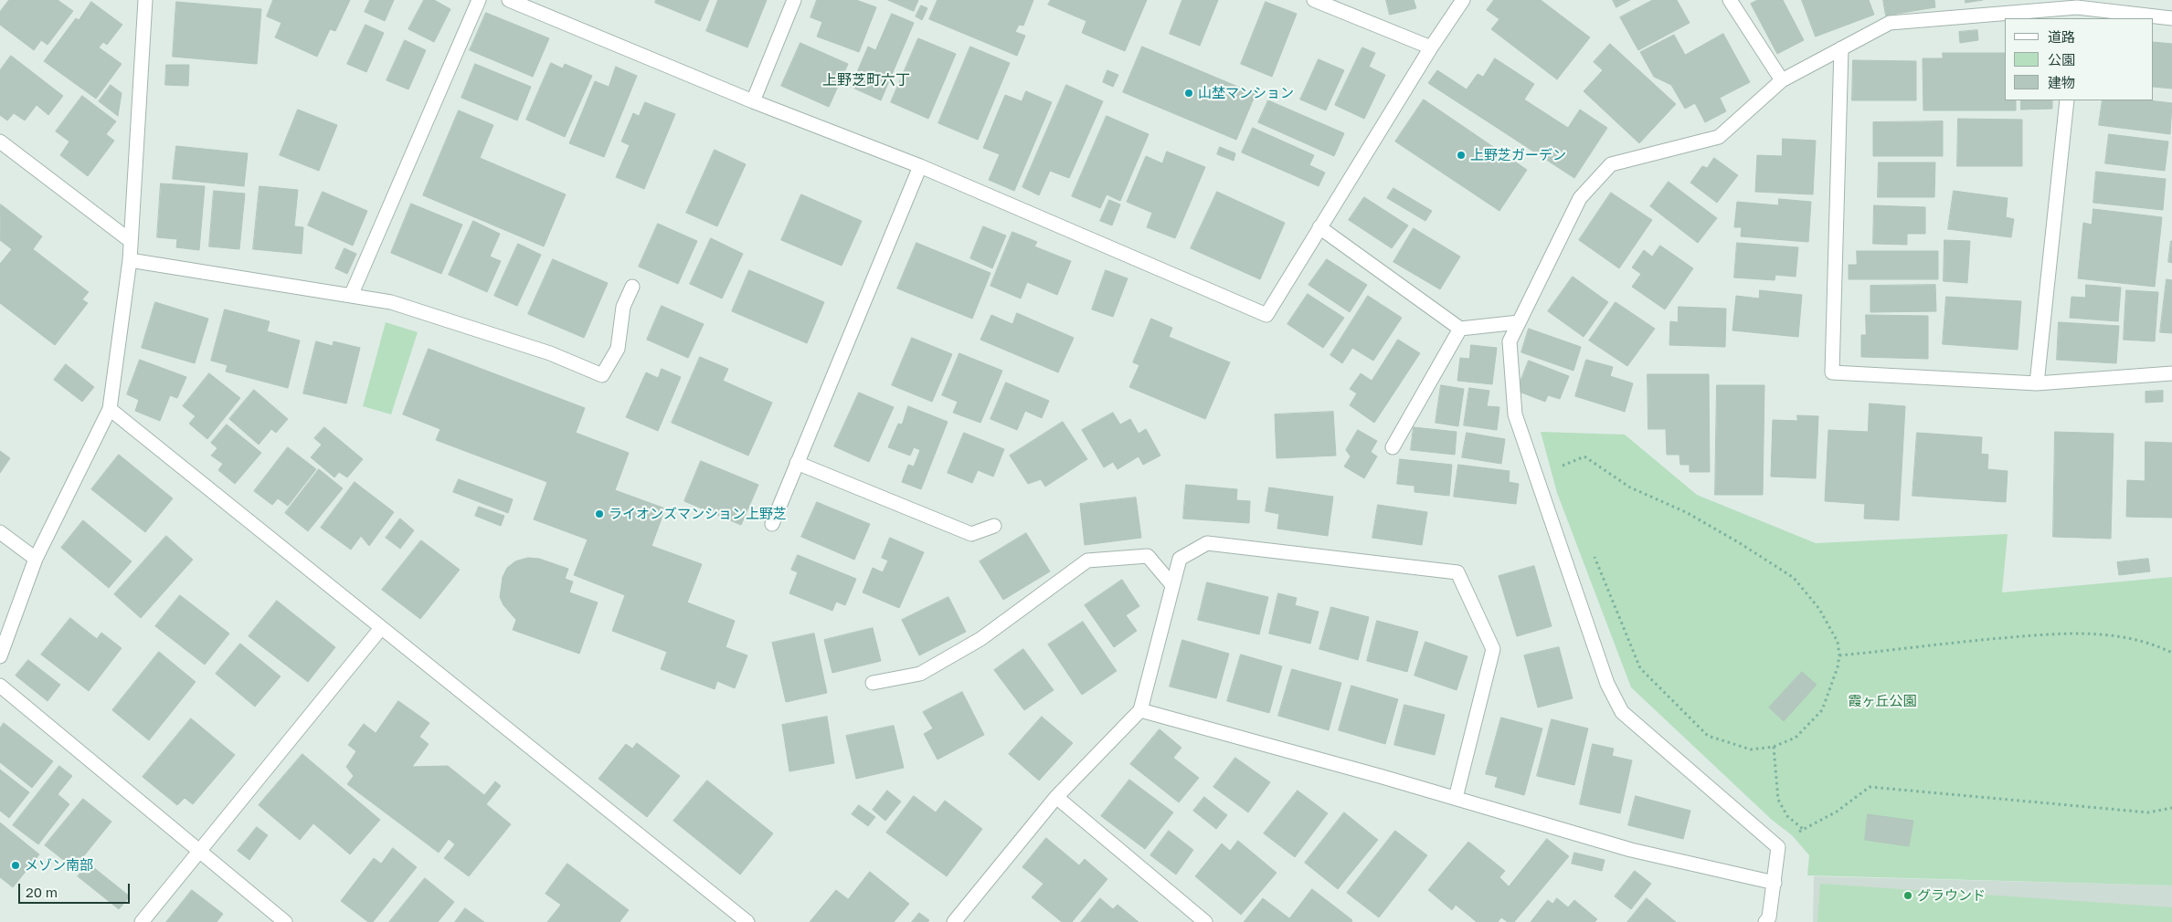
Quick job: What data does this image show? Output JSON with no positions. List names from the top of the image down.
{
  "districts": ["上野芝町六丁"],
  "parks": ["霞ヶ丘公園"],
  "places": [
    "山埜マンション",
    "上野芝ガーデン",
    "ライオンズマンション上野芝",
    "メゾン南部",
    "グラウンド"
  ],
  "legend": ["道路", "公園", "建物"],
  "scale_bar": "20 m"
}
